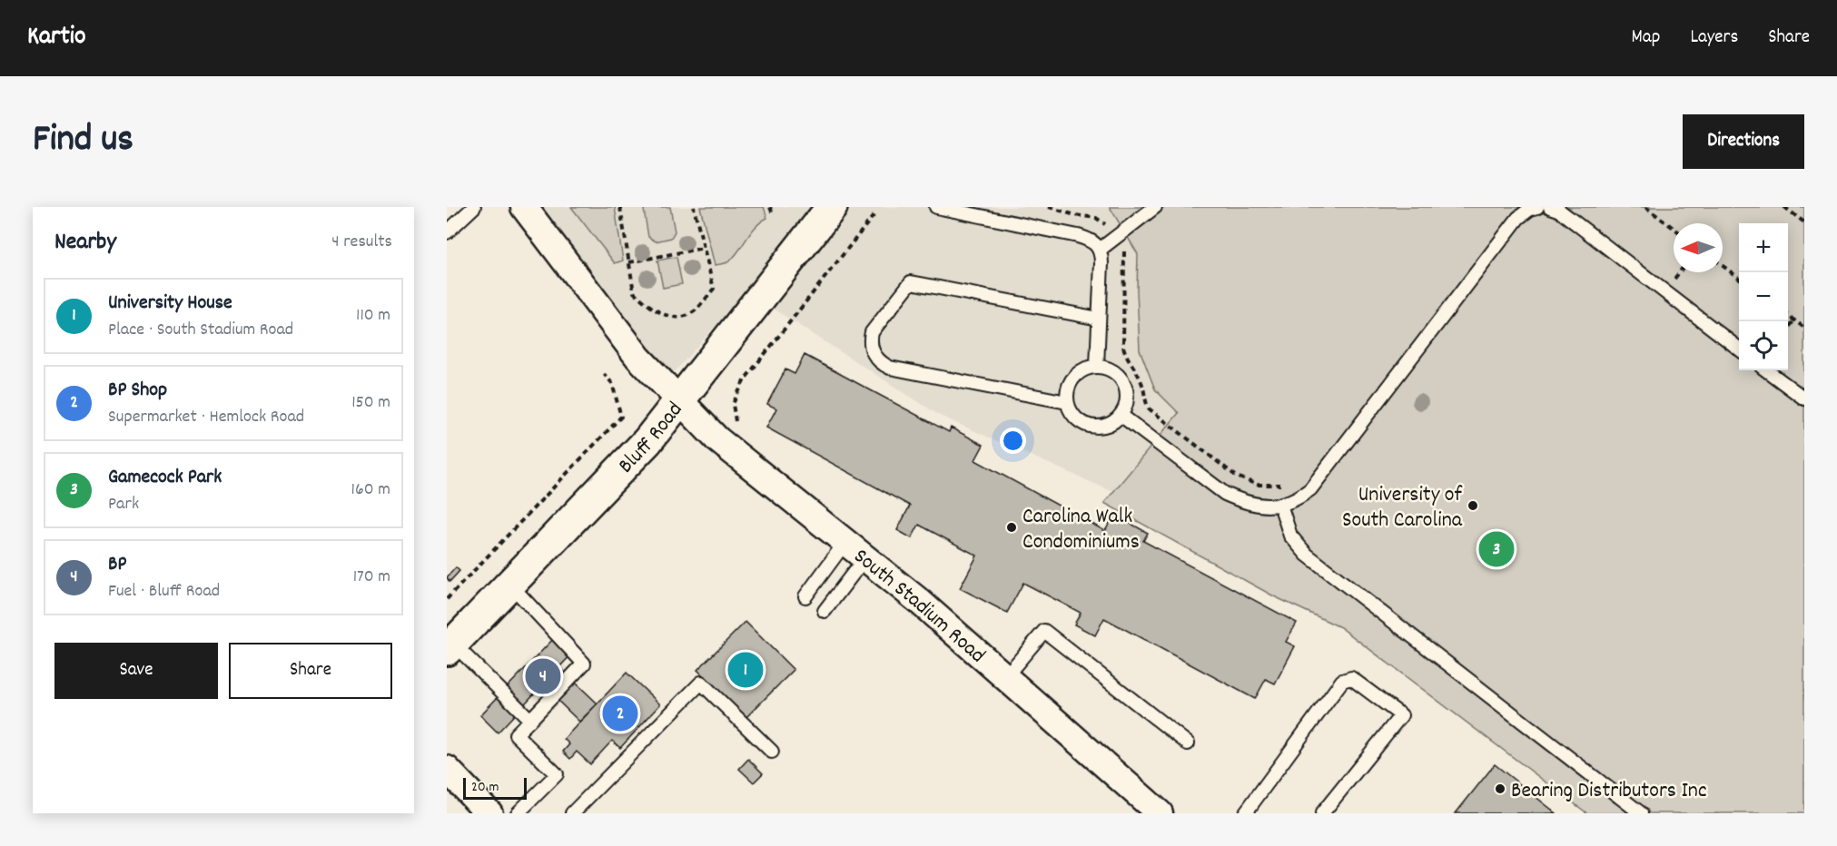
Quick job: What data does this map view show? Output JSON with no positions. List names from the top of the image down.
{
  "streets": {
    "main road": ["Bluff Road"],
    "street": ["South Stadium Road"]
  },
  "crossings": [
    ["Bluff Road", "South Stadium Road"]
  ],
  "places": ["University of South Carolina", "Carolina Walk Condominiums", "Bearing Distributors Inc"],
  "scale_bar": "20 m",
  "north": "left",
  "page": {
    "header": "Kartio",
    "nav": ["Map", "Layers", "Share"],
    "title": "Find us",
    "buttons": [
      "Directions",
      ["Save", "Share"]
    ],
    "heading": ["Nearby", "4 results"],
    "map_buttons": ["+", "−"],
    "list": [
      {
        "mark": "1",
        "name": "University House",
        "note": "Place · South Stadium Road",
        "value": "110 m"
      },
      {
        "mark": "2",
        "name": "BP Shop",
        "note": "Supermarket · Hemlock Road",
        "value": "150 m"
      },
      {
        "mark": "3",
        "name": "Gamecock Park",
        "note": "Park",
        "value": "160 m"
      },
      {
        "mark": "4",
        "name": "BP",
        "note": "Fuel · Bluff Road",
        "value": "170 m"
      }
    ],
    "pins": [
      "3",
      "1",
      "4",
      "2"
    ],
    "scale": "20 m"
  }
}
